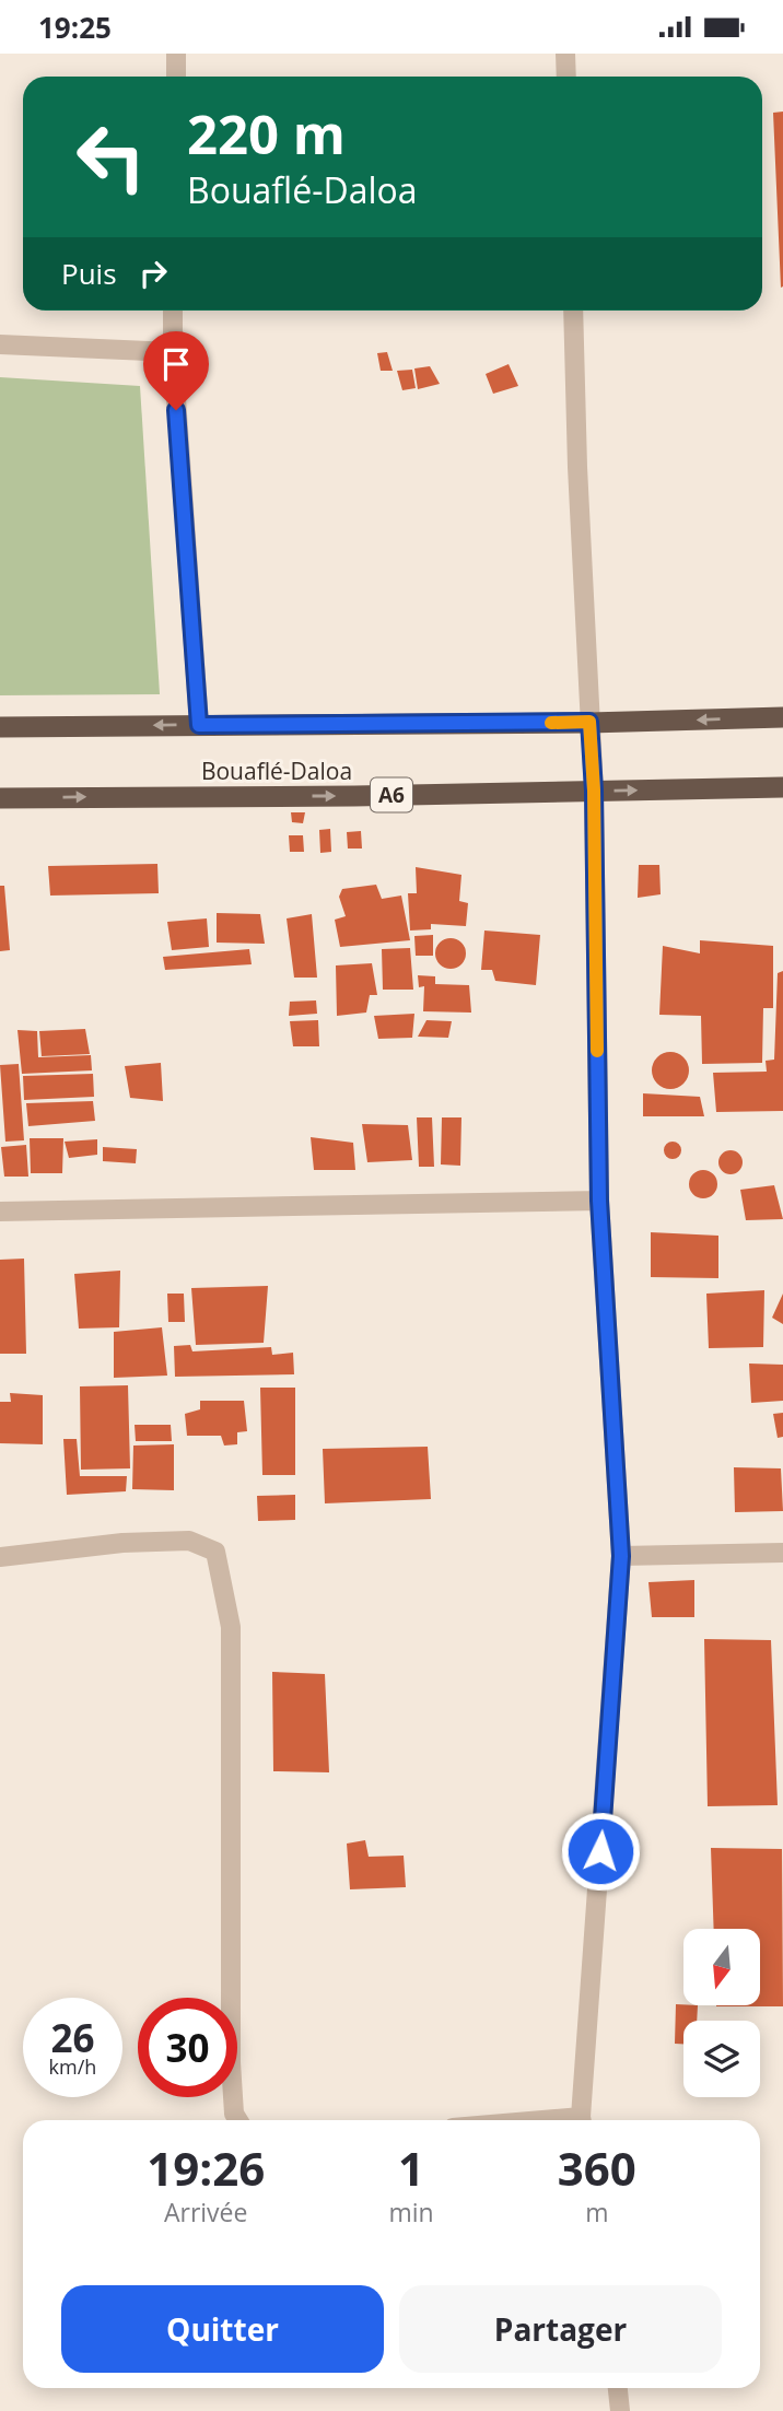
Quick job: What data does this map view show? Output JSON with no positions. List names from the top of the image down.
{
  "streets": {
    "highway": ["Bouaflé-Daloa", "A6"]
  },
  "north": "bottom",
  "page": {
    "status": "19:25",
    "turn": ["220 m", "Bouaflé-Daloa"],
    "then": "Puis",
    "speed": "26 km/h",
    "limit": "30",
    "eta": [
      "19:26",
      "Arrivée",
      "1",
      "min",
      "360",
      "m"
    ],
    "buttons": ["Quitter", "Partager"]
  }
}
